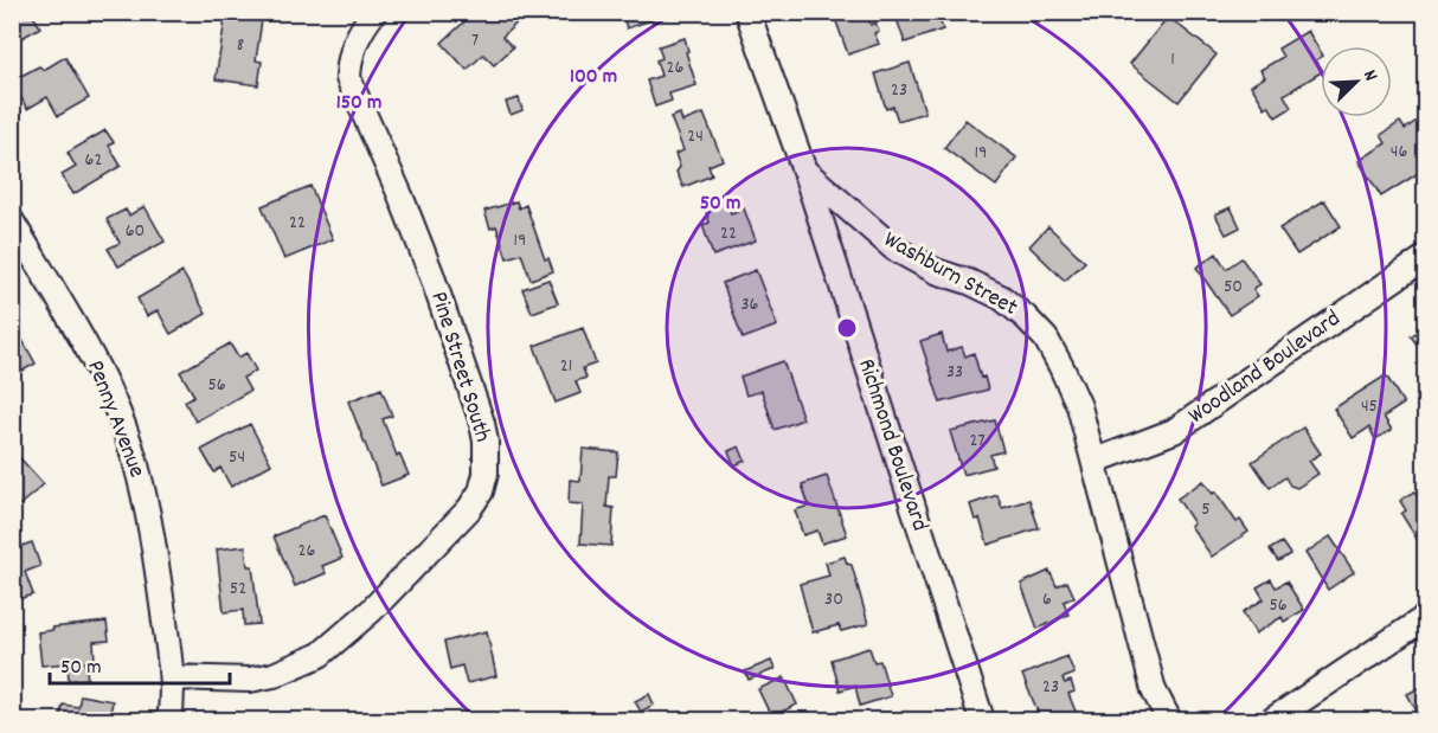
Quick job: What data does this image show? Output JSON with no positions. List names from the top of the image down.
{
  "streets": {
    "street": [
      "Washburn Street",
      "Pine Street South",
      "Woodland Boulevard",
      "Penny Avenue",
      "Richmond Boulevard"
    ]
  },
  "crossings": [
    ["Washburn Street", "Woodland Boulevard"],
    ["Washburn Street", "Richmond Boulevard"],
    ["Pine Street South", "Penny Avenue"]
  ],
  "house_numbers": [
    "7",
    "8",
    "1",
    "26",
    "23",
    "24",
    "46",
    "19",
    "62",
    "22",
    "60",
    "22",
    "19",
    "50",
    "36",
    "21",
    "33",
    "56",
    "45",
    "27",
    "54",
    "5",
    "26",
    "52",
    "30",
    "6",
    "56",
    "23"
  ],
  "scale_bar": "50 m",
  "north": "top right",
  "rings": ["100 m", "150 m", "50 m"]
}
